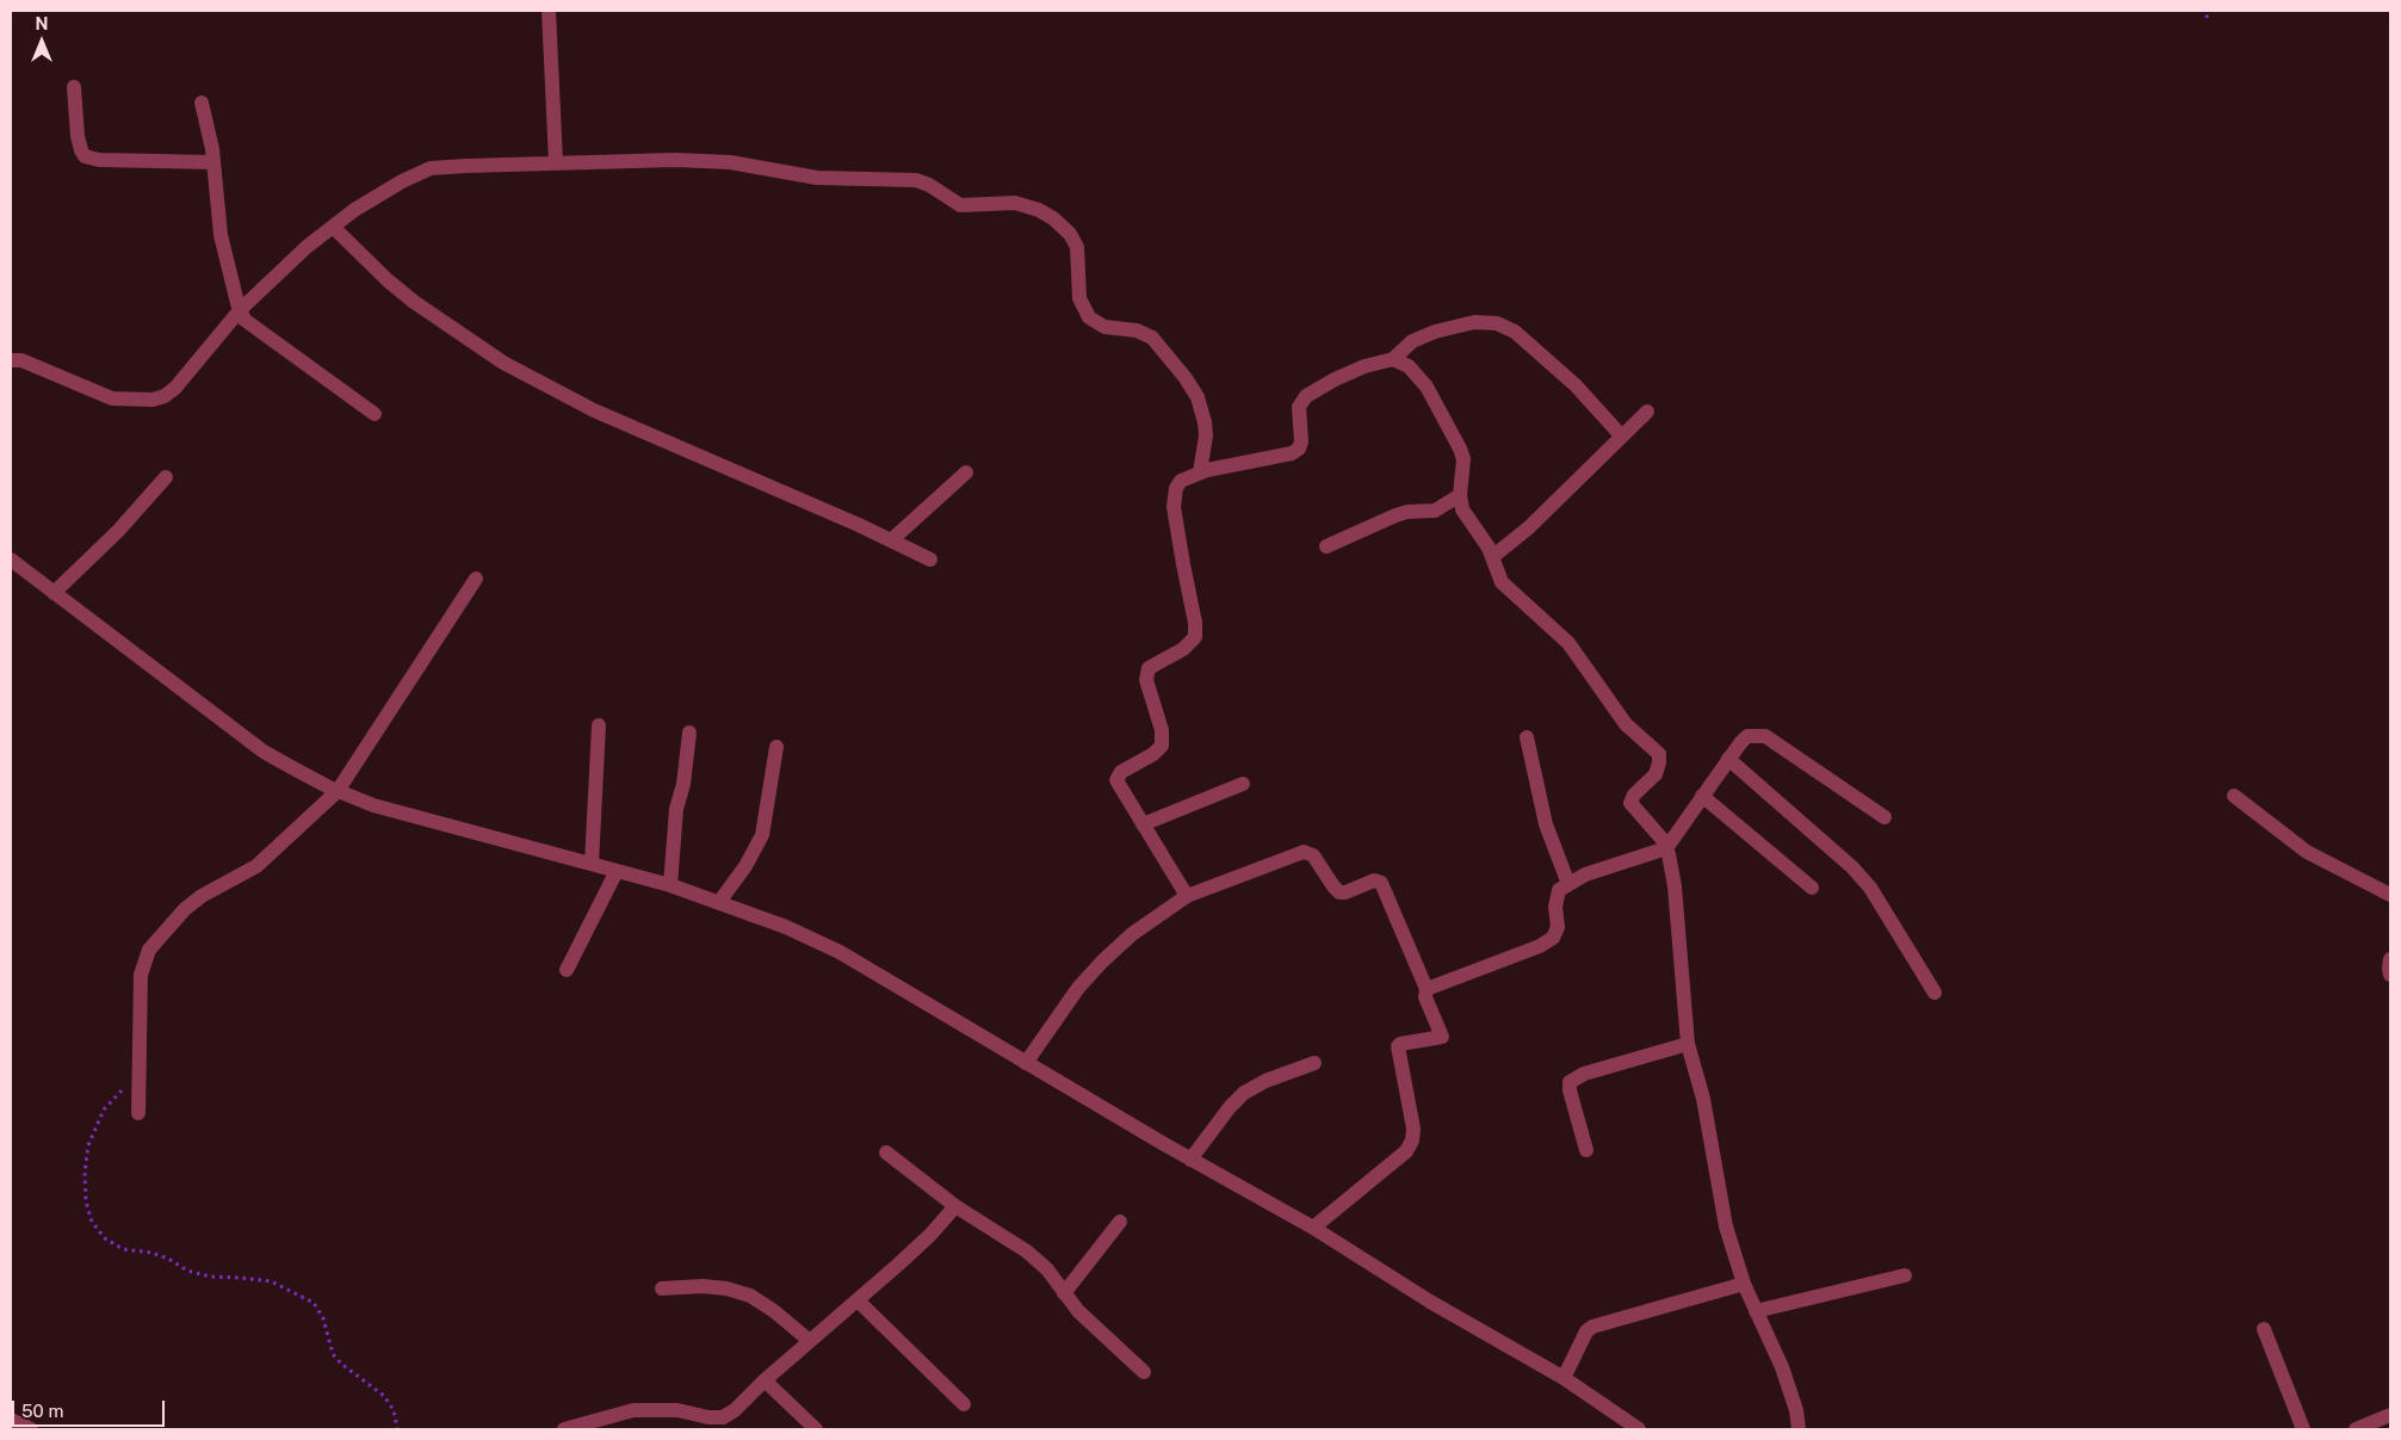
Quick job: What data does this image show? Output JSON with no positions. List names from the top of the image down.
{
  "scale_bar": "50 m",
  "north": "top"
}
